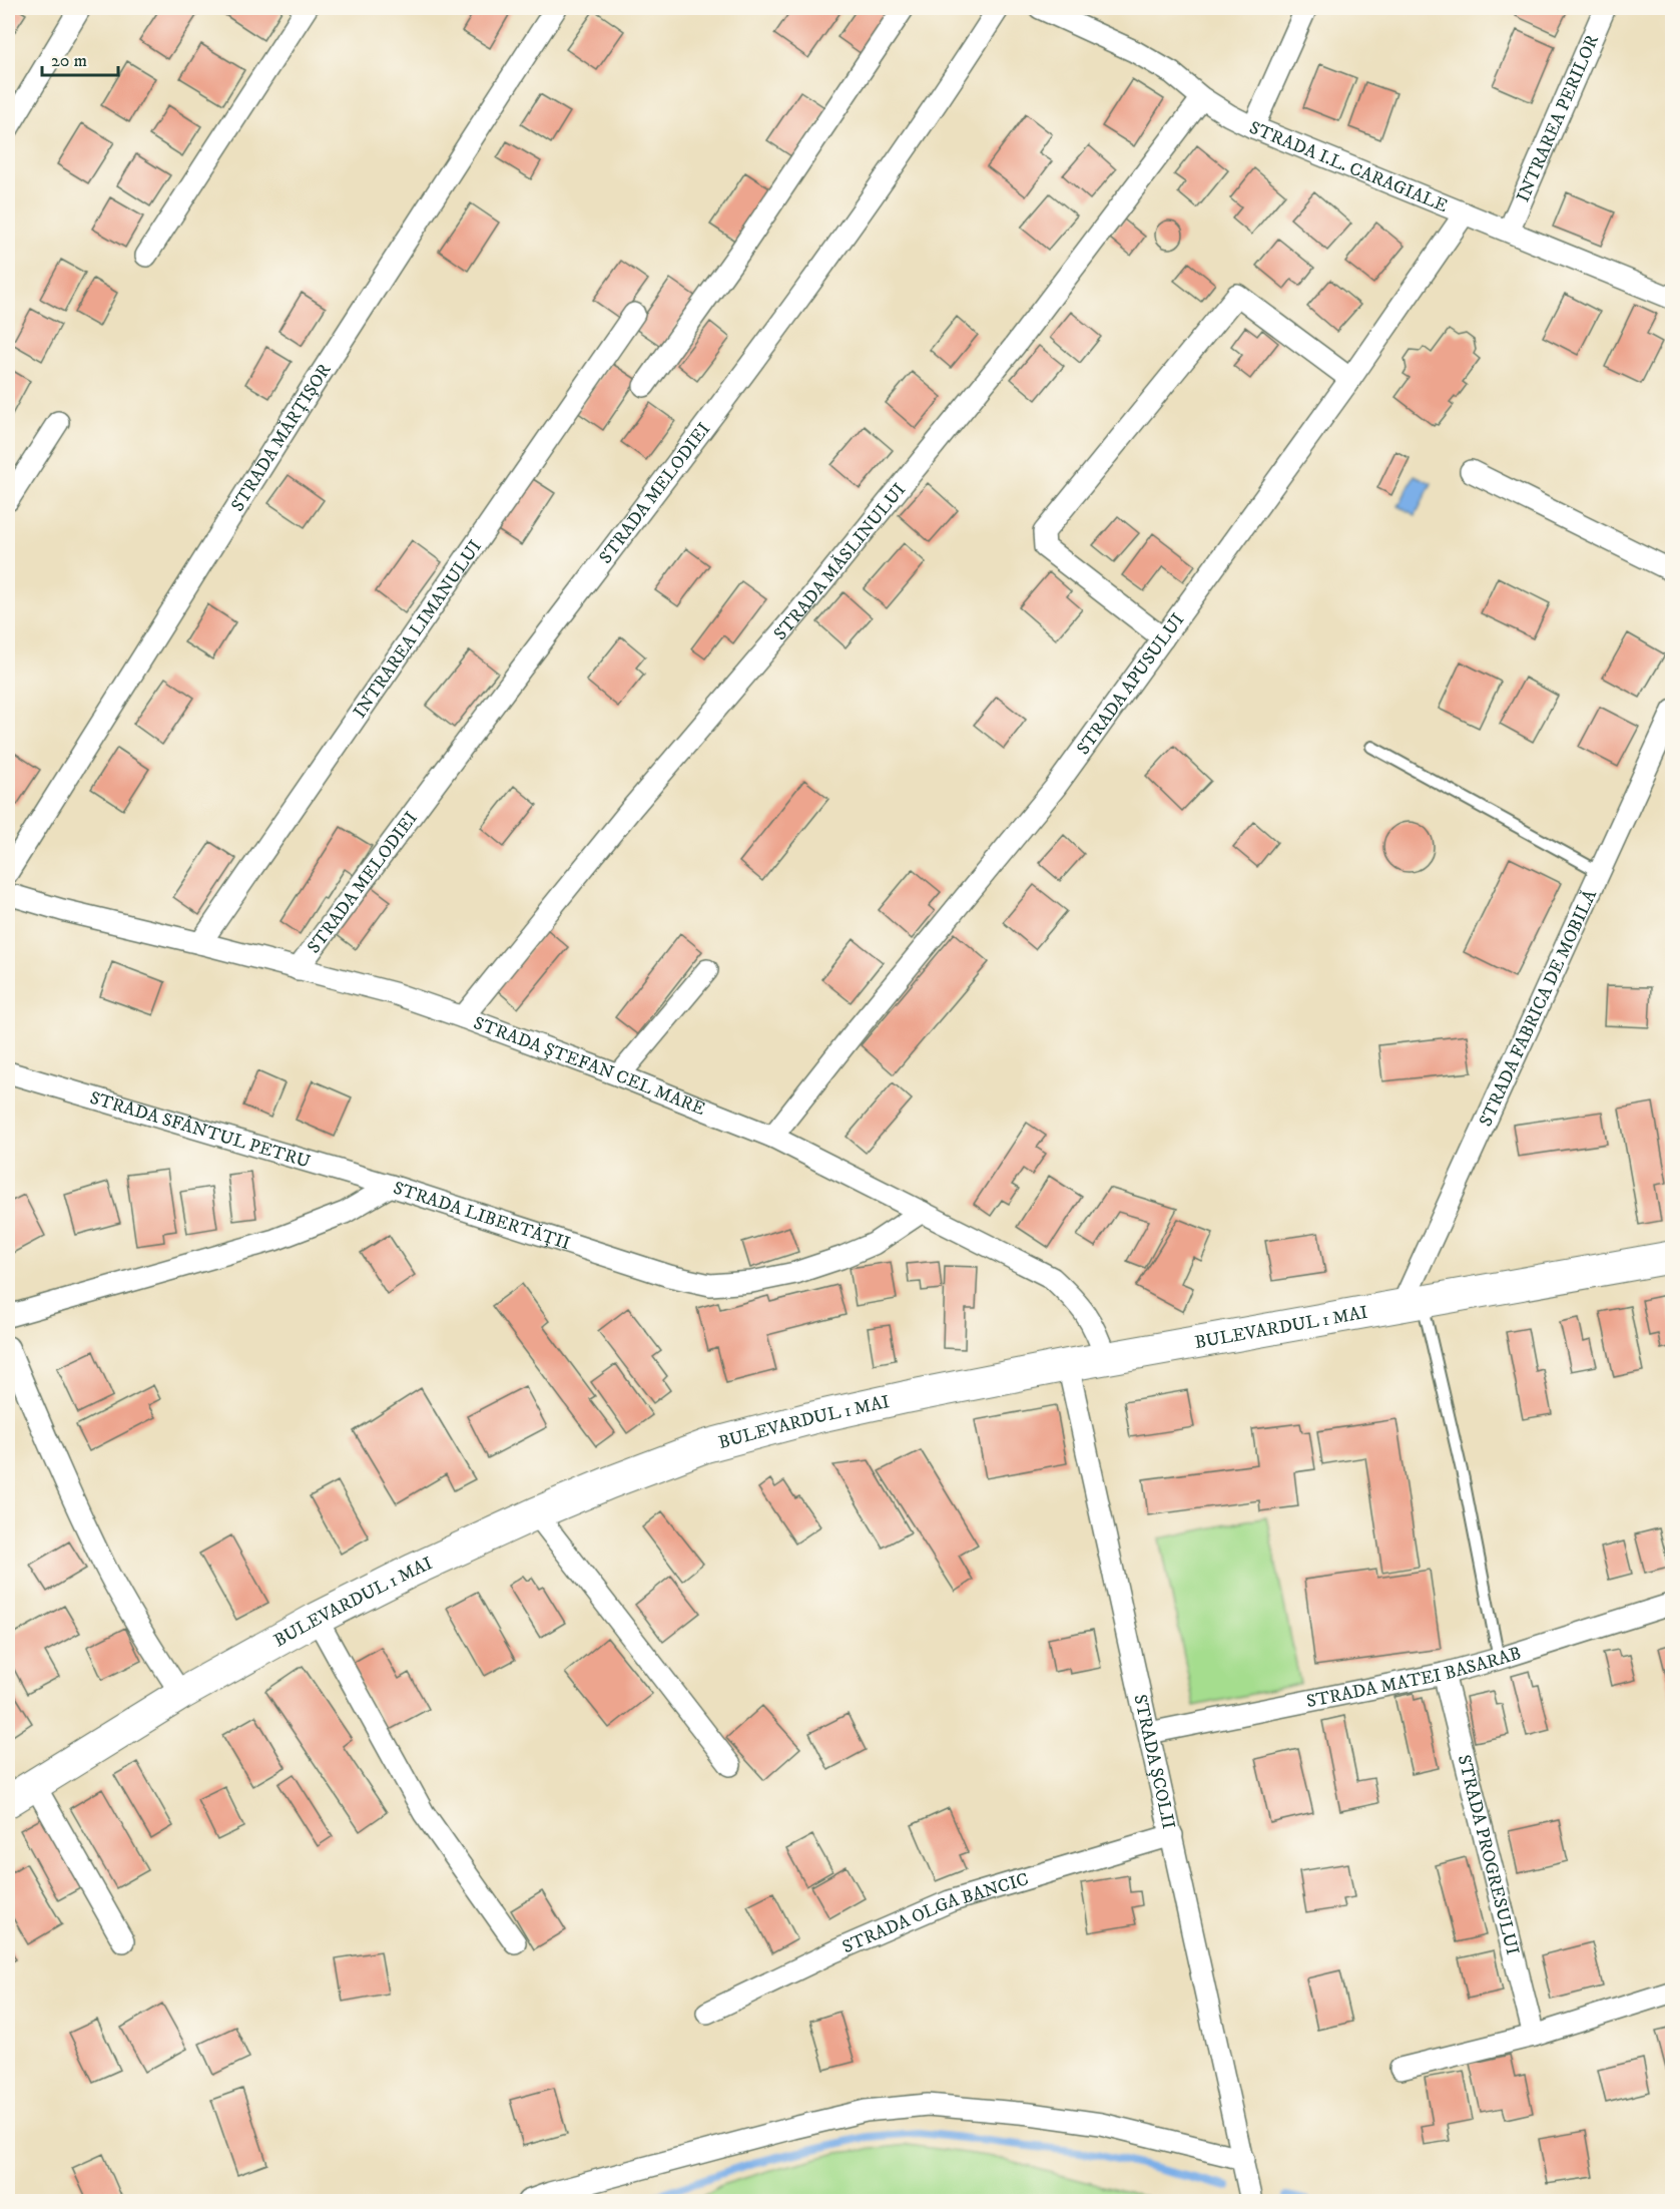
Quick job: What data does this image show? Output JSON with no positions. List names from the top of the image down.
{
  "streets": {
    "main road": ["BULEVARDUL 1 MAI"],
    "street": [
      "INTRAREA PERILOR",
      "STRADA I.L. CARAGIALE",
      "STRADA MĂRȚIȘOR",
      "STRADA MELODIEI",
      "STRADA MĂSLINULUI",
      "INTRAREA LIMANULUI",
      "STRADA APUSULUI",
      "STRADA FABRICA DE MOBILĂ",
      "STRADA ȘTEFAN CEL MARE",
      "STRADA SFÂNTUL PETRU",
      "STRADA LIBERTĂȚII",
      "STRADA MATEI BASARAB",
      "STRADA ȘCOLII",
      "STRADA PROGRESULUI",
      "STRADA OLGA BANCIC"
    ]
  },
  "crossings": [
    ["INTRAREA PERILOR", "STRADA I.L. CARAGIALE"],
    ["STRADA I.L. CARAGIALE", "STRADA MĂSLINULUI"],
    ["STRADA I.L. CARAGIALE", "STRADA APUSULUI"],
    ["STRADA MELODIEI", "STRADA ȘTEFAN CEL MARE"],
    ["STRADA MĂSLINULUI", "STRADA ȘTEFAN CEL MARE"],
    ["INTRAREA LIMANULUI", "STRADA ȘTEFAN CEL MARE"],
    ["STRADA APUSULUI", "STRADA ȘTEFAN CEL MARE"],
    ["STRADA FABRICA DE MOBILĂ", "BULEVARDUL 1 MAI"],
    ["STRADA ȘTEFAN CEL MARE", "STRADA LIBERTĂȚII"],
    ["STRADA ȘTEFAN CEL MARE", "BULEVARDUL 1 MAI"],
    ["STRADA SFÂNTUL PETRU", "STRADA LIBERTĂȚII"],
    ["BULEVARDUL 1 MAI", "STRADA ȘCOLII"],
    ["STRADA MATEI BASARAB", "STRADA ȘCOLII"],
    ["STRADA MATEI BASARAB", "STRADA PROGRESULUI"],
    ["STRADA ȘCOLII", "STRADA OLGA BANCIC"]
  ],
  "scale_bar": "20 m"
}
